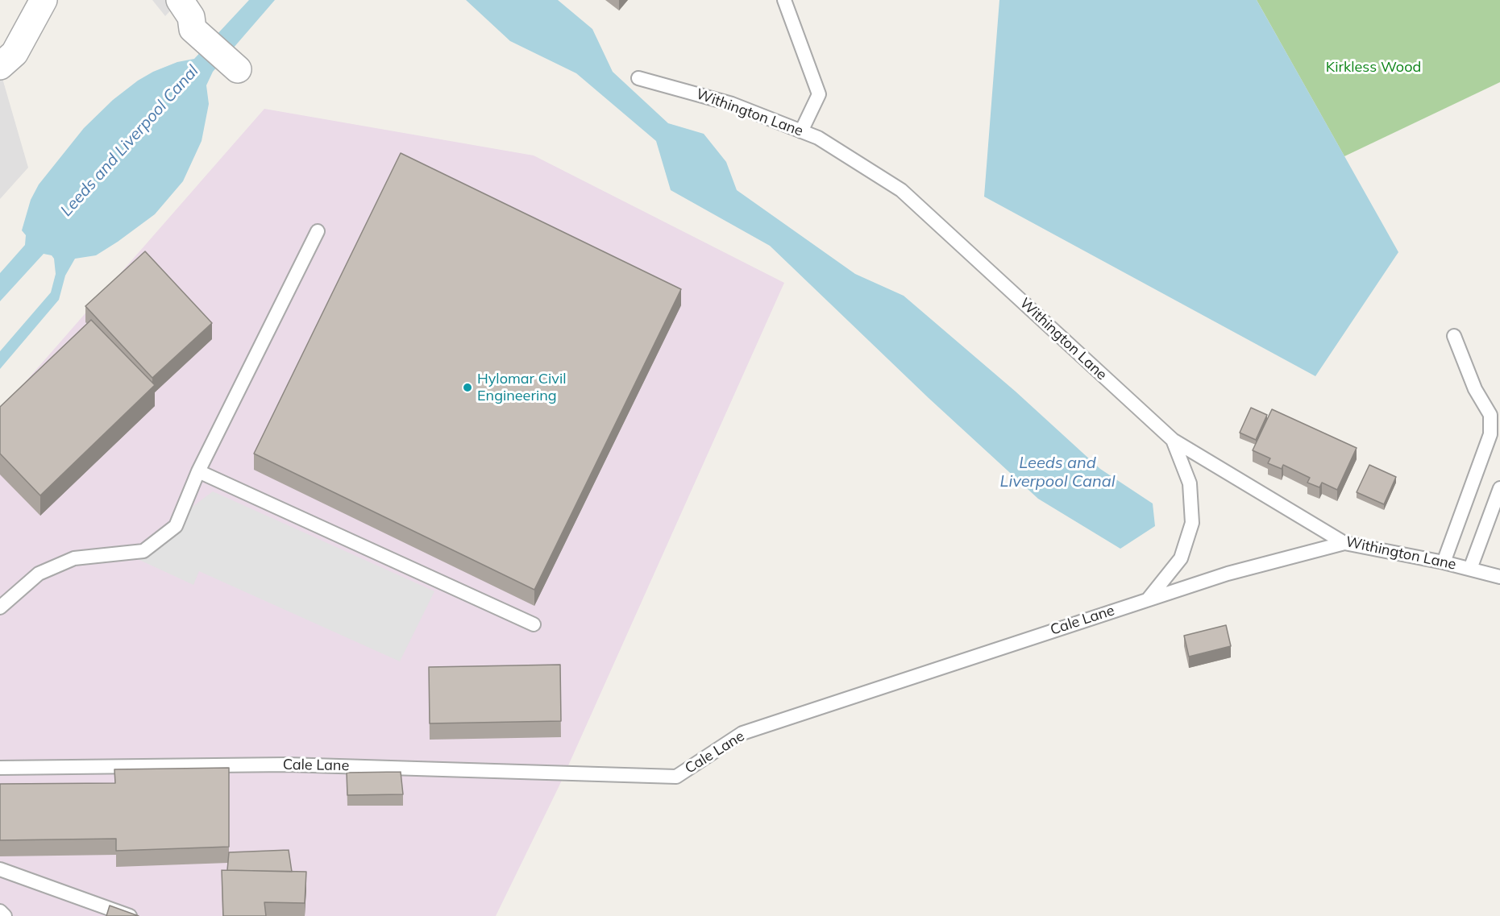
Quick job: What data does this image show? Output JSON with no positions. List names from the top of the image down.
{
  "streets": {
    "lane": ["Withington Lane", "Cale Lane"]
  },
  "crossings": [
    ["Withington Lane", "Cale Lane"]
  ],
  "water": ["Leeds and Liverpool Canal"],
  "parks": ["Kirkless Wood"],
  "places": ["Hylomar Civil Engineering"]
}
